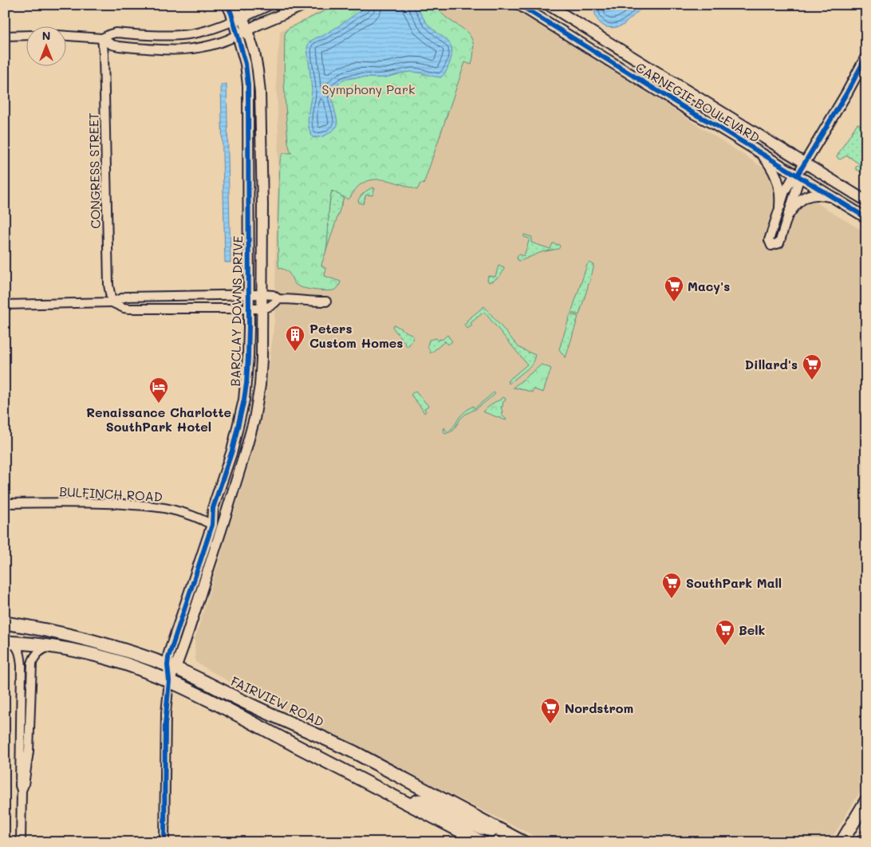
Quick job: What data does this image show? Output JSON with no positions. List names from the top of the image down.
{
  "streets": {
    "main road": ["FAIRVIEW ROAD"],
    "street": [
      "CARNEGIE BOULEVARD",
      "CONGRESS STREET",
      "BARCLAY DOWNS DRIVE",
      "BULFINCH ROAD"
    ]
  },
  "crossings": [
    ["BARCLAY DOWNS DRIVE", "BULFINCH ROAD"],
    ["BARCLAY DOWNS DRIVE", "FAIRVIEW ROAD"]
  ],
  "parks": ["Symphony Park"],
  "places": {
    "supermarket": [
      "Macy's",
      "Dillard's",
      "SouthPark Mall",
      "Belk",
      "Nordstrom"
    ],
    "building": ["Peters Custom Homes"],
    "hotel": ["Renaissance Charlotte SouthPark Hotel"]
  },
  "north": "top"
}
